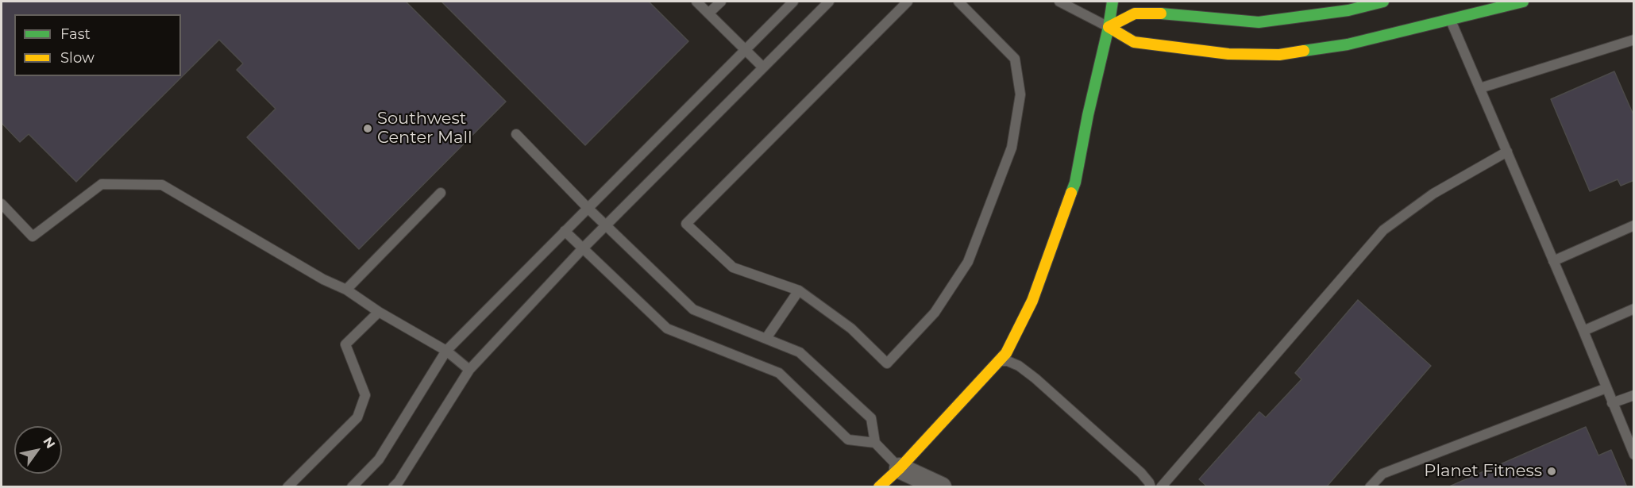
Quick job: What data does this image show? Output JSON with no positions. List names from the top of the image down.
{
  "places": ["Southwest Center Mall", "Planet Fitness"],
  "legend": ["Fast", "Slow"],
  "north": "top right"
}
